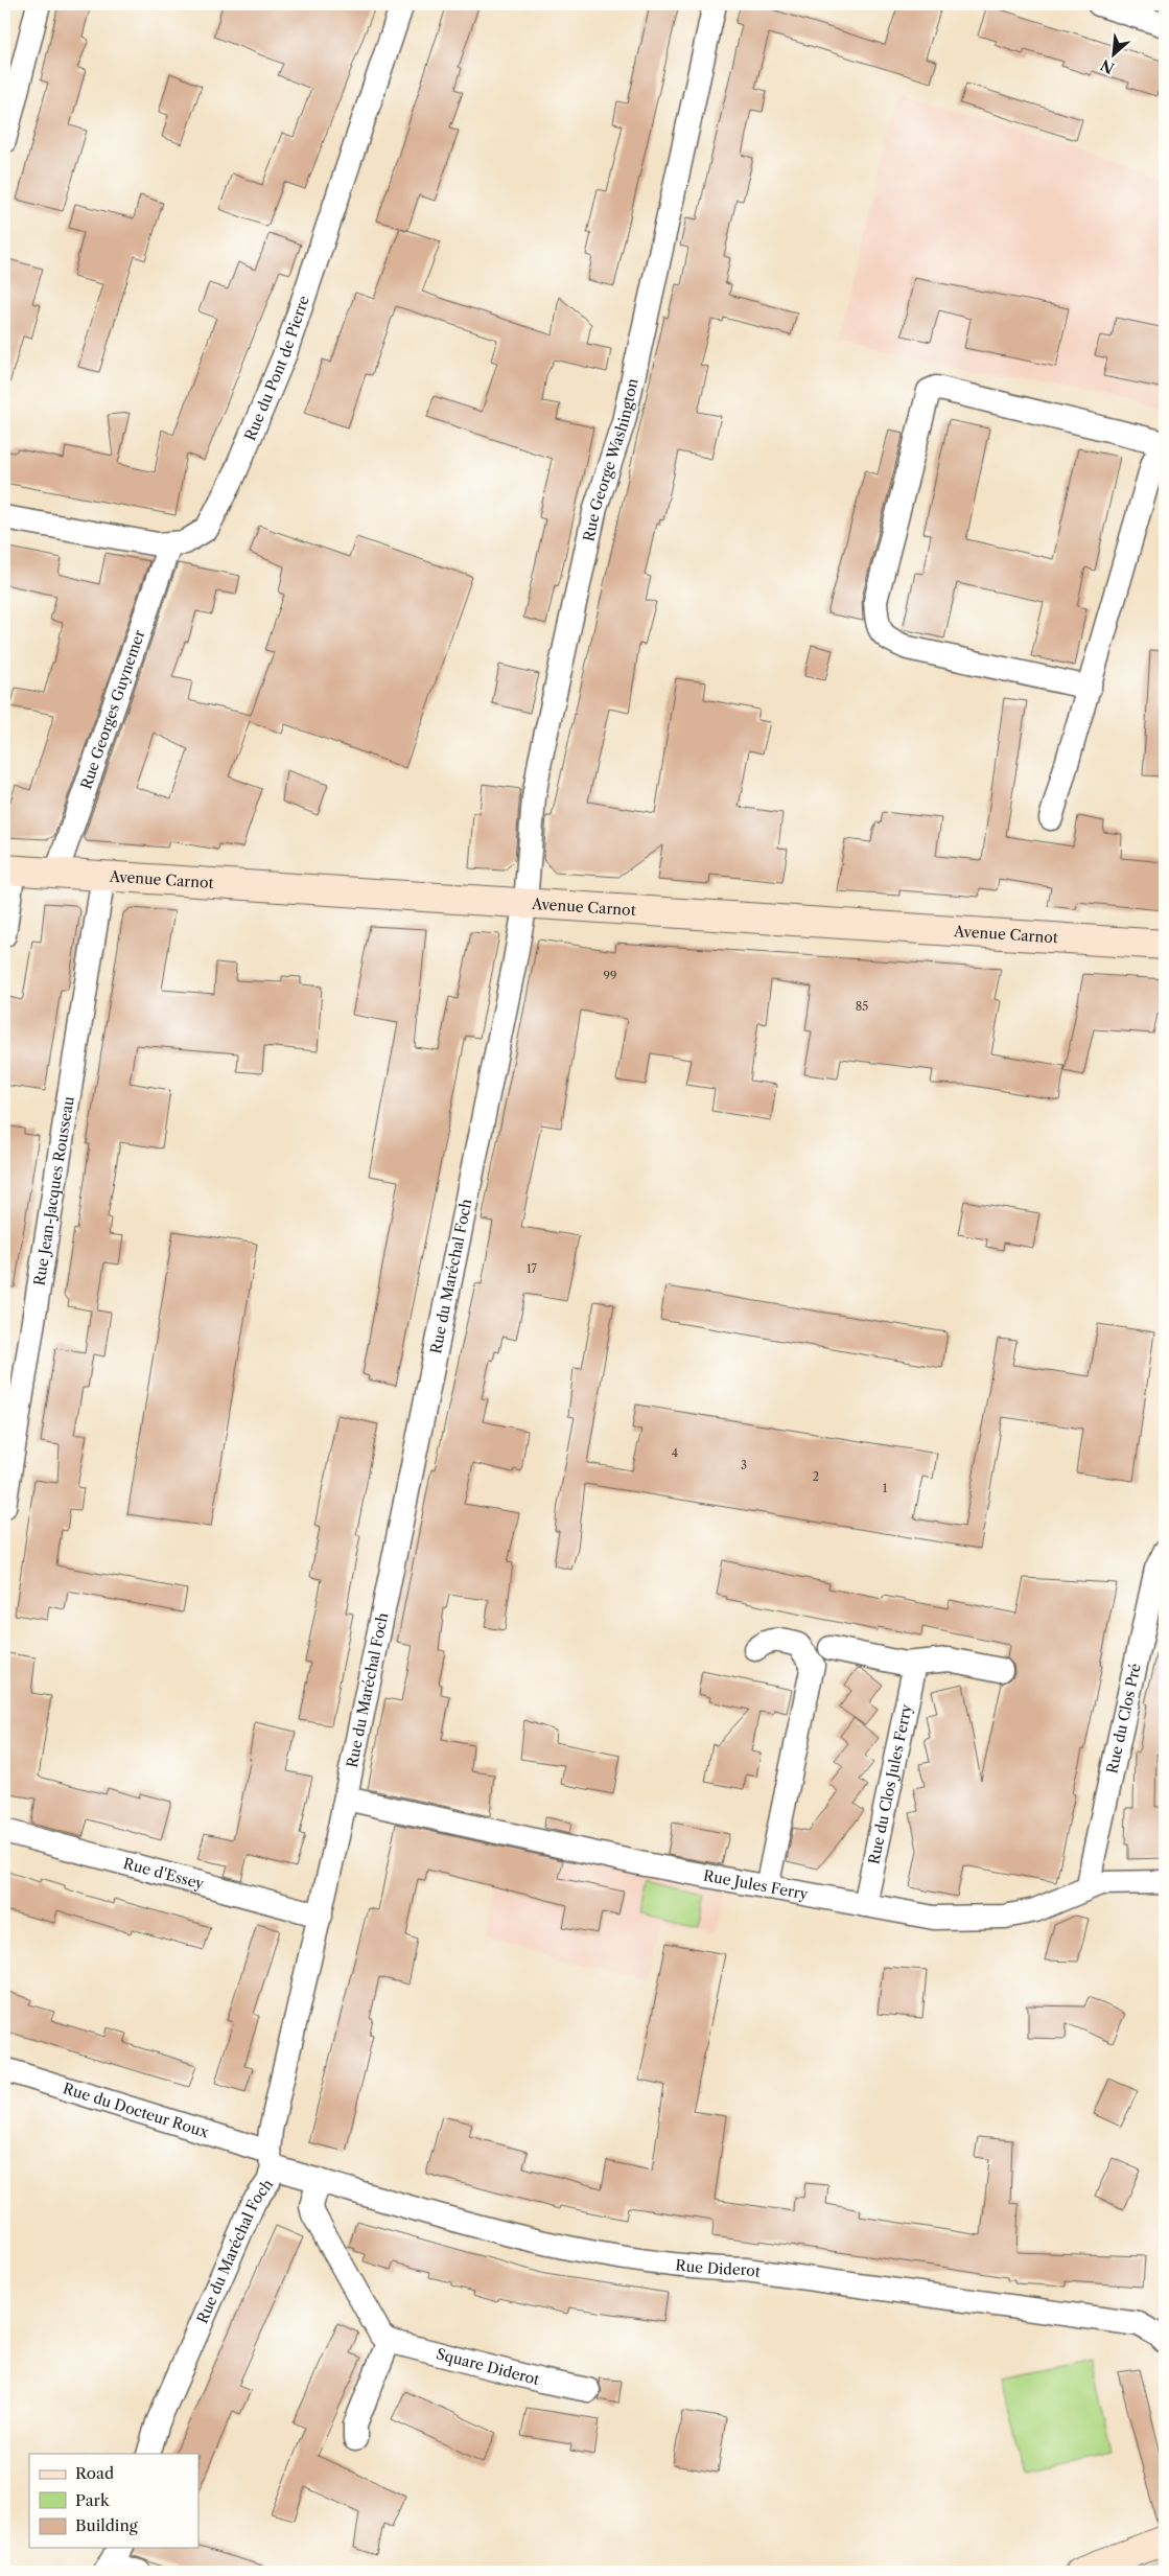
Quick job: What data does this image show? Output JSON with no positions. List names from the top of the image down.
{
  "streets": {
    "street": [
      "Rue du Pont de Pierre",
      "Rue George Washington",
      "Rue Georges Guynemer",
      "Avenue Carnot",
      "Rue Jean-Jacques Rousseau",
      "Rue du Maréchal Foch",
      "Rue du Clos Pré",
      "Rue du Clos Jules Ferry",
      "Rue d'Essey",
      "Rue Jules Ferry",
      "Rue du Docteur Roux",
      "Rue Diderot",
      "Square Diderot"
    ]
  },
  "crossings": [
    ["Rue du Pont de Pierre", "Rue Georges Guynemer"],
    ["Rue George Washington", "Avenue Carnot"],
    ["Rue George Washington", "Rue du Maréchal Foch"],
    ["Rue Georges Guynemer", "Avenue Carnot"],
    ["Avenue Carnot", "Rue Jean-Jacques Rousseau"],
    ["Avenue Carnot", "Rue du Maréchal Foch"],
    ["Rue du Maréchal Foch", "Rue d'Essey"],
    ["Rue du Maréchal Foch", "Rue Jules Ferry"],
    ["Rue du Maréchal Foch", "Rue du Docteur Roux"],
    ["Rue du Maréchal Foch", "Rue Diderot"],
    ["Rue du Clos Pré", "Rue Jules Ferry"],
    ["Rue du Clos Jules Ferry", "Rue Jules Ferry"],
    ["Rue du Docteur Roux", "Rue Diderot"]
  ],
  "house_numbers": [
    "99",
    "85",
    "17",
    "4",
    "3",
    "2",
    "1"
  ],
  "legend": ["Road", "Park", "Building"],
  "north": "bottom left"
}
